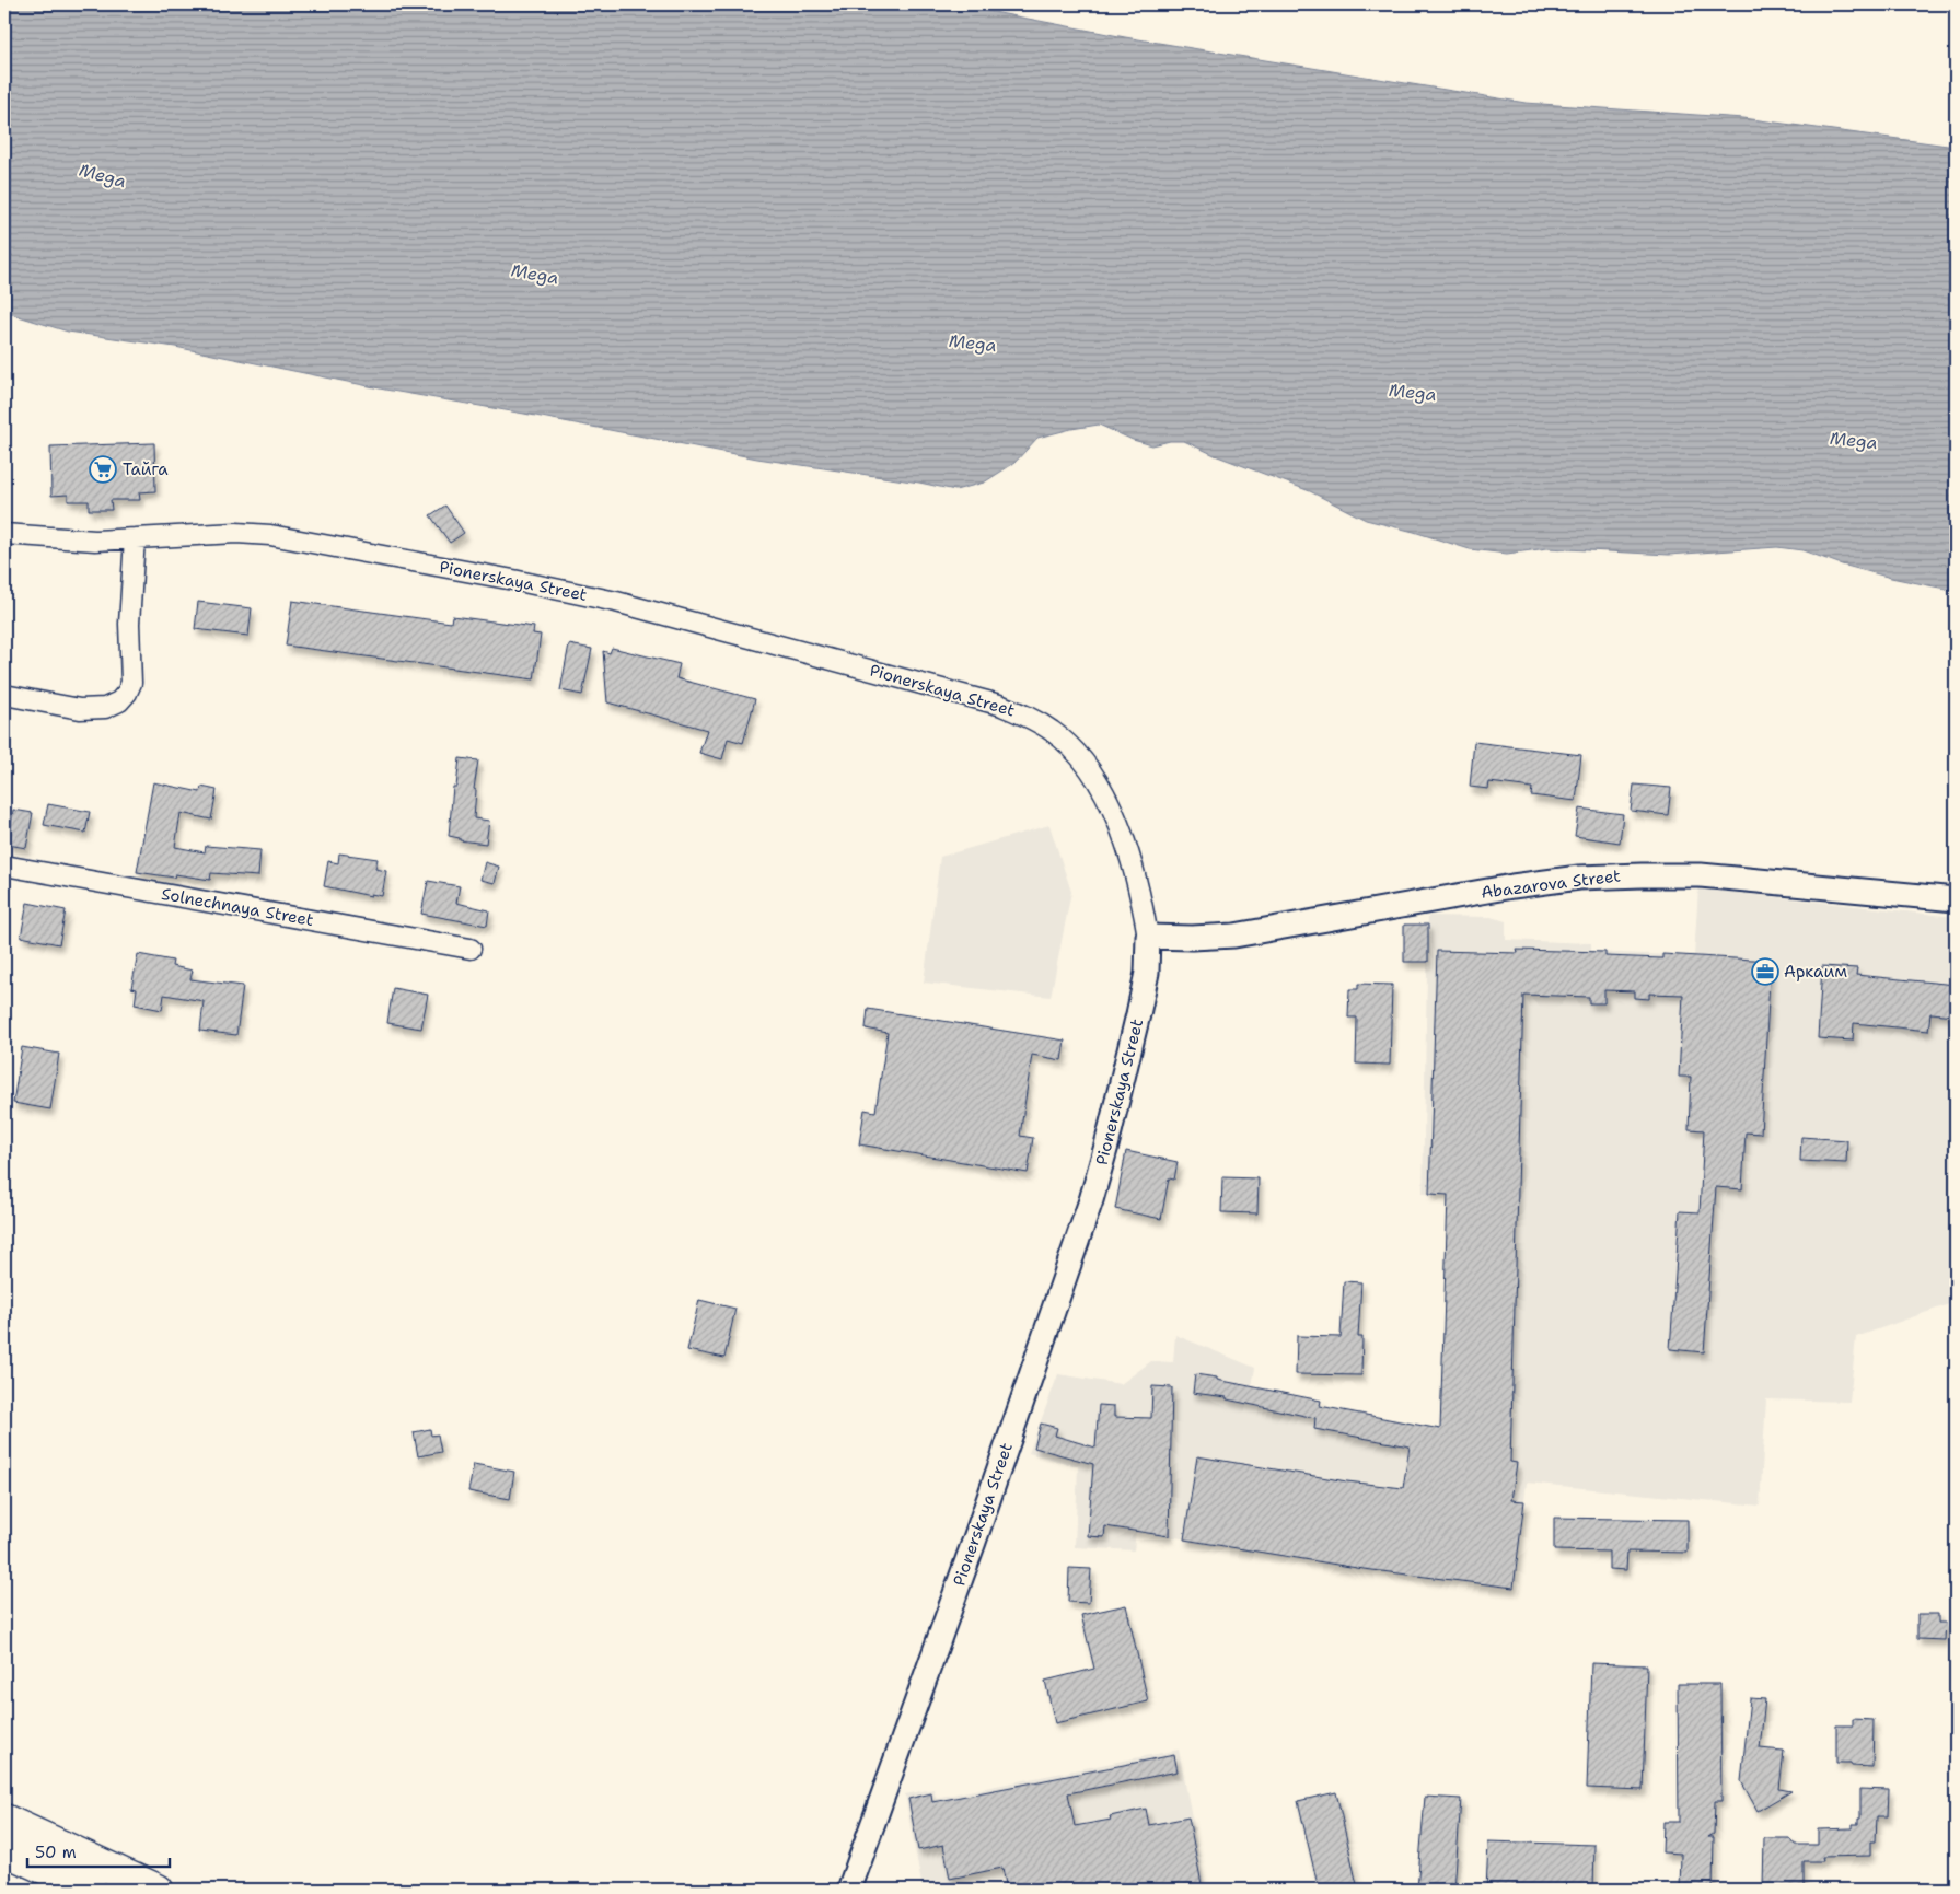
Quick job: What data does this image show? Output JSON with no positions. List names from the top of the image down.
{
  "streets": {
    "street": ["Pionerskaya Street", "Abazarova Street", "Solnechnaya Street"]
  },
  "crossings": [
    ["Pionerskaya Street", "Abazarova Street"]
  ],
  "water": ["Mega"],
  "places": {
    "supermarket": ["Тайга"],
    "office": ["Аркаим"]
  },
  "scale_bar": "50 m"
}
